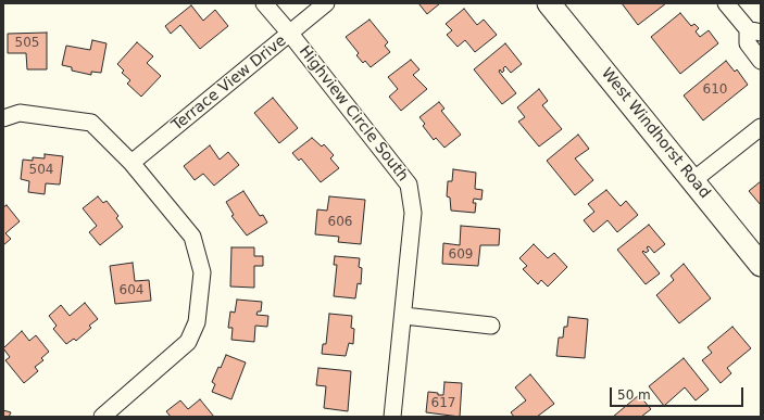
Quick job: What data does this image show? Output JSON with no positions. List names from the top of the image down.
{
  "streets": {
    "street": ["Terrace View Drive", "Highview Circle South", "West Windhorst Road"]
  },
  "crossings": [
    ["Terrace View Drive", "Highview Circle South"]
  ],
  "house_numbers": [
    "505",
    "610",
    "504",
    "606",
    "609",
    "604",
    "617"
  ],
  "scale_bar": "50 m"
}
